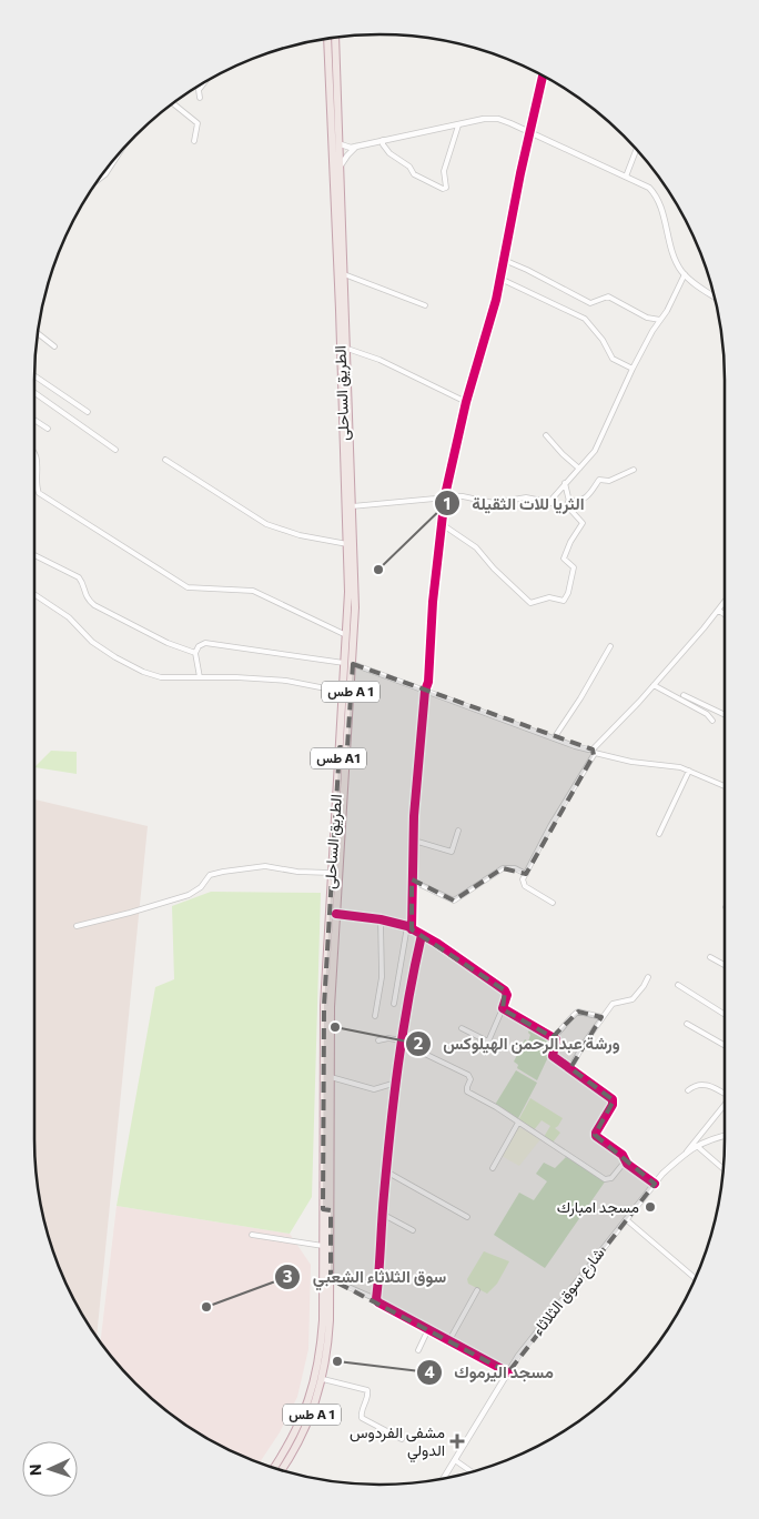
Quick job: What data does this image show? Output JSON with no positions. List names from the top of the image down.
{
  "streets": {
    "highway": ["الطريق الساحلى", "طس A 1", "طس A1"],
    "street": ["شارع سوق الثلاثاء"]
  },
  "crossings": [
    ["الطريق الساحلى", "طس A 1"]
  ],
  "places": {
    "other": [
      "الثريا للات الثقيلة",
      "ورشة عبدالرحمن الهيلوكس",
      "مسجد امبارك",
      "سوق الثلاثاء الشعبي",
      "مسجد اليرموك"
    ],
    "health": ["مشفى الفردوس الدولي"]
  },
  "north": "left"
}
